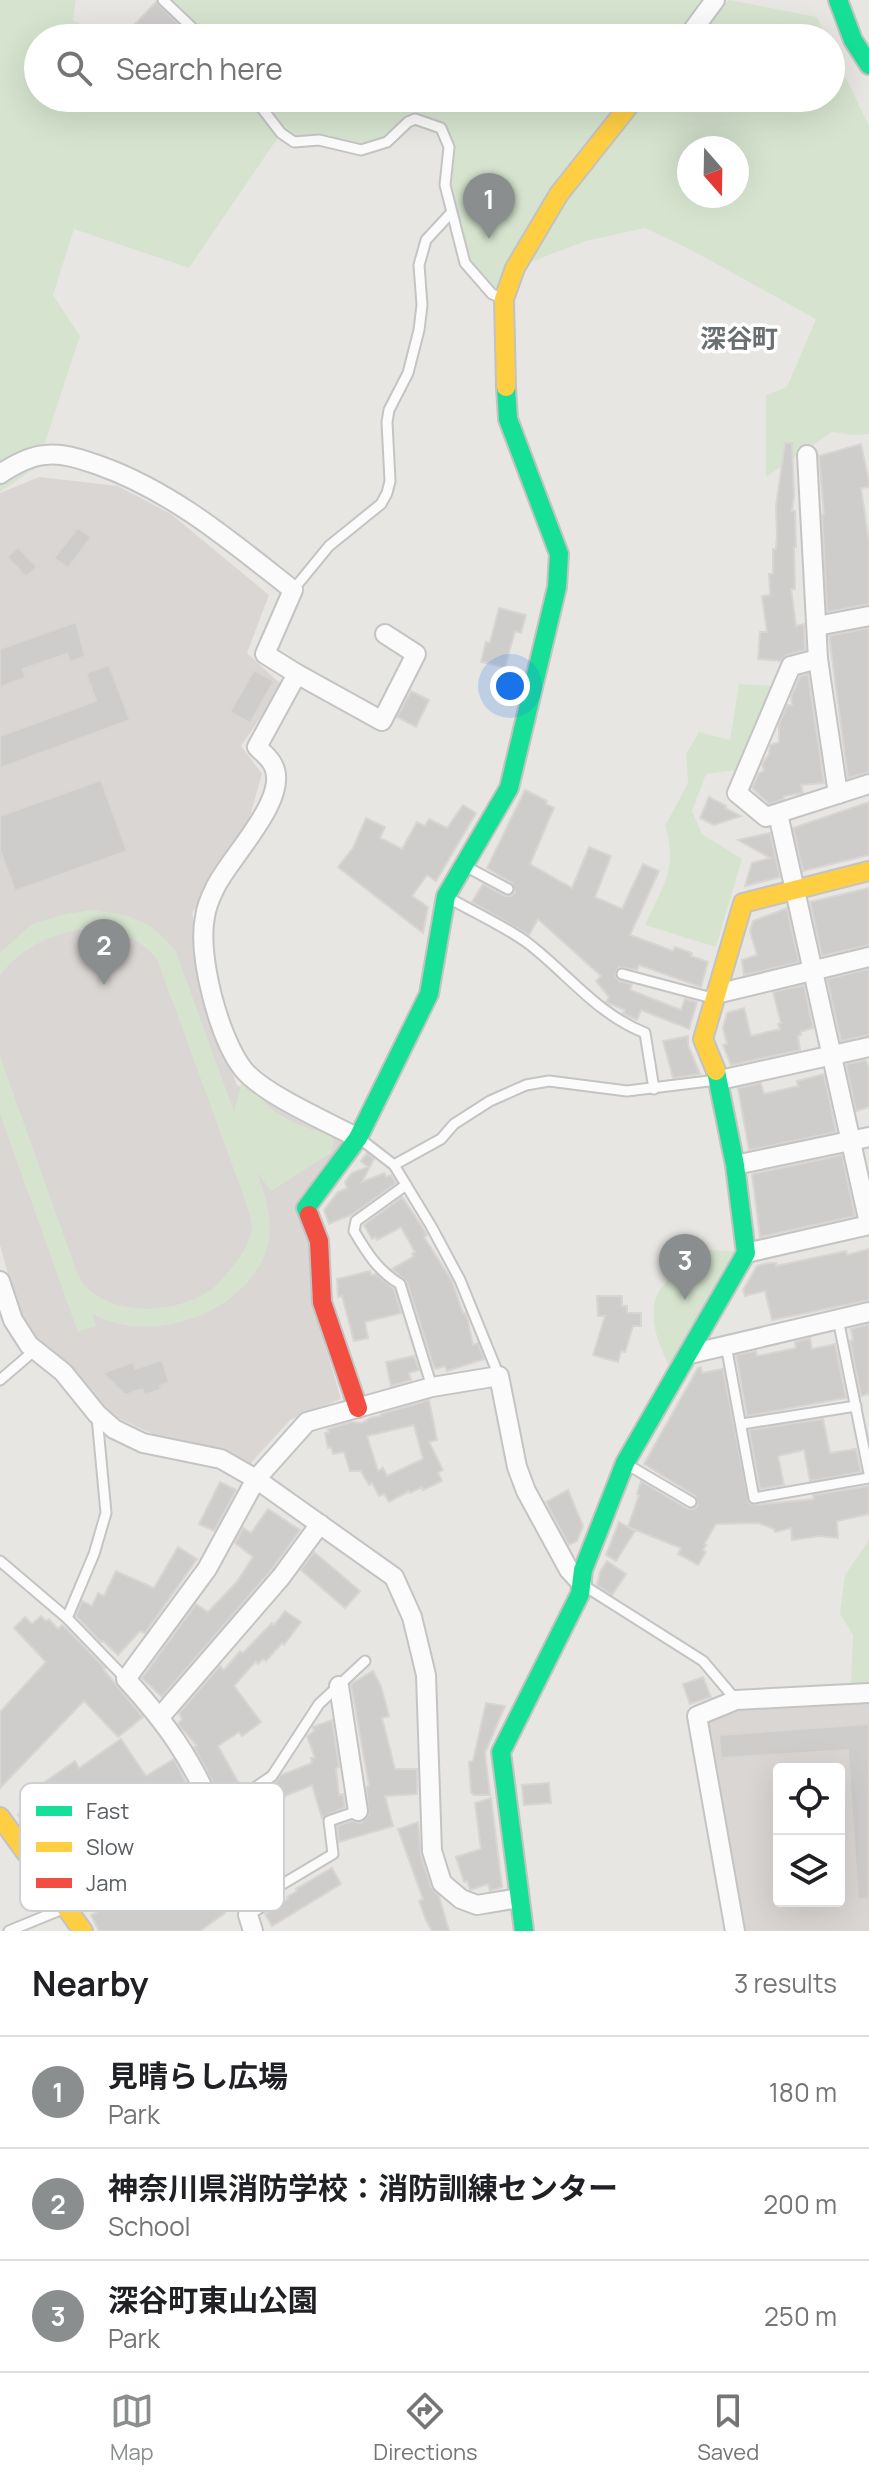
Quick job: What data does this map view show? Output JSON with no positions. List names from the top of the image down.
{
  "districts": ["深谷町"],
  "legend": ["Fast", "Slow", "Jam"],
  "north": "bottom",
  "page": {
    "search": "Search here",
    "pins": ["1", "2", "3"],
    "heading": ["Nearby", "3 results"],
    "list": [
      {
        "mark": "1",
        "name": "見晴らし広場",
        "note": "Park",
        "value": "180 m"
      },
      {
        "mark": "2",
        "name": "神奈川県消防学校：消防訓練センター",
        "note": "School",
        "value": "200 m"
      },
      {
        "mark": "3",
        "name": "深谷町東山公園",
        "note": "Park",
        "value": "250 m"
      }
    ],
    "nav": ["Map", "Directions", "Saved"]
  }
}
